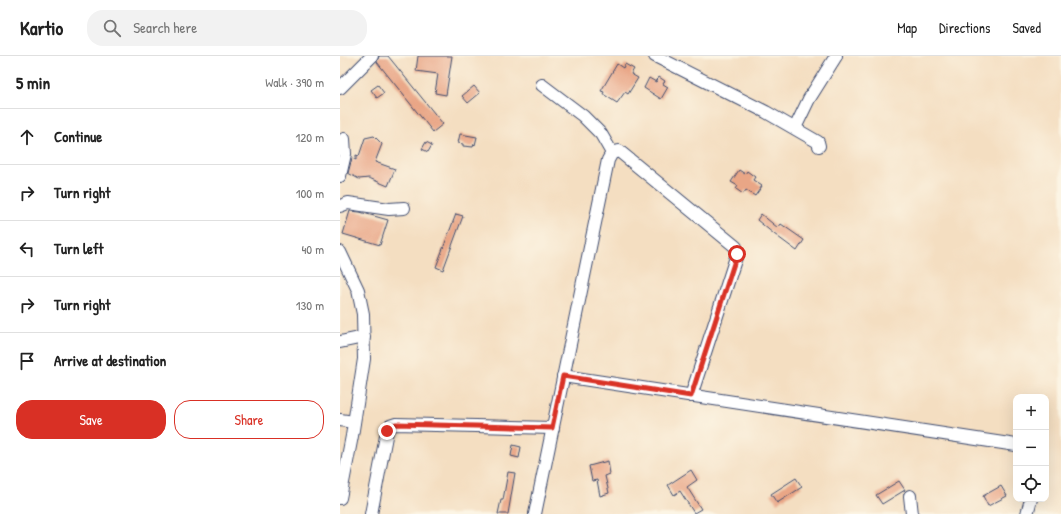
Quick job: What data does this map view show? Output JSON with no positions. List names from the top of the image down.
{
  "page": {
    "header": "Kartio",
    "search": "Search here",
    "nav": ["Map", "Directions", "Saved"],
    "heading": ["5 min", "Walk · 390 m"],
    "list": [
      ["Continue", "120 m"],
      ["Turn right", "100 m"],
      ["Turn left", "40 m"],
      ["Turn right", "130 m"],
      "Arrive at destination"
    ],
    "buttons": ["Save", "Share"],
    "map_buttons": ["+", "−"]
  }
}
